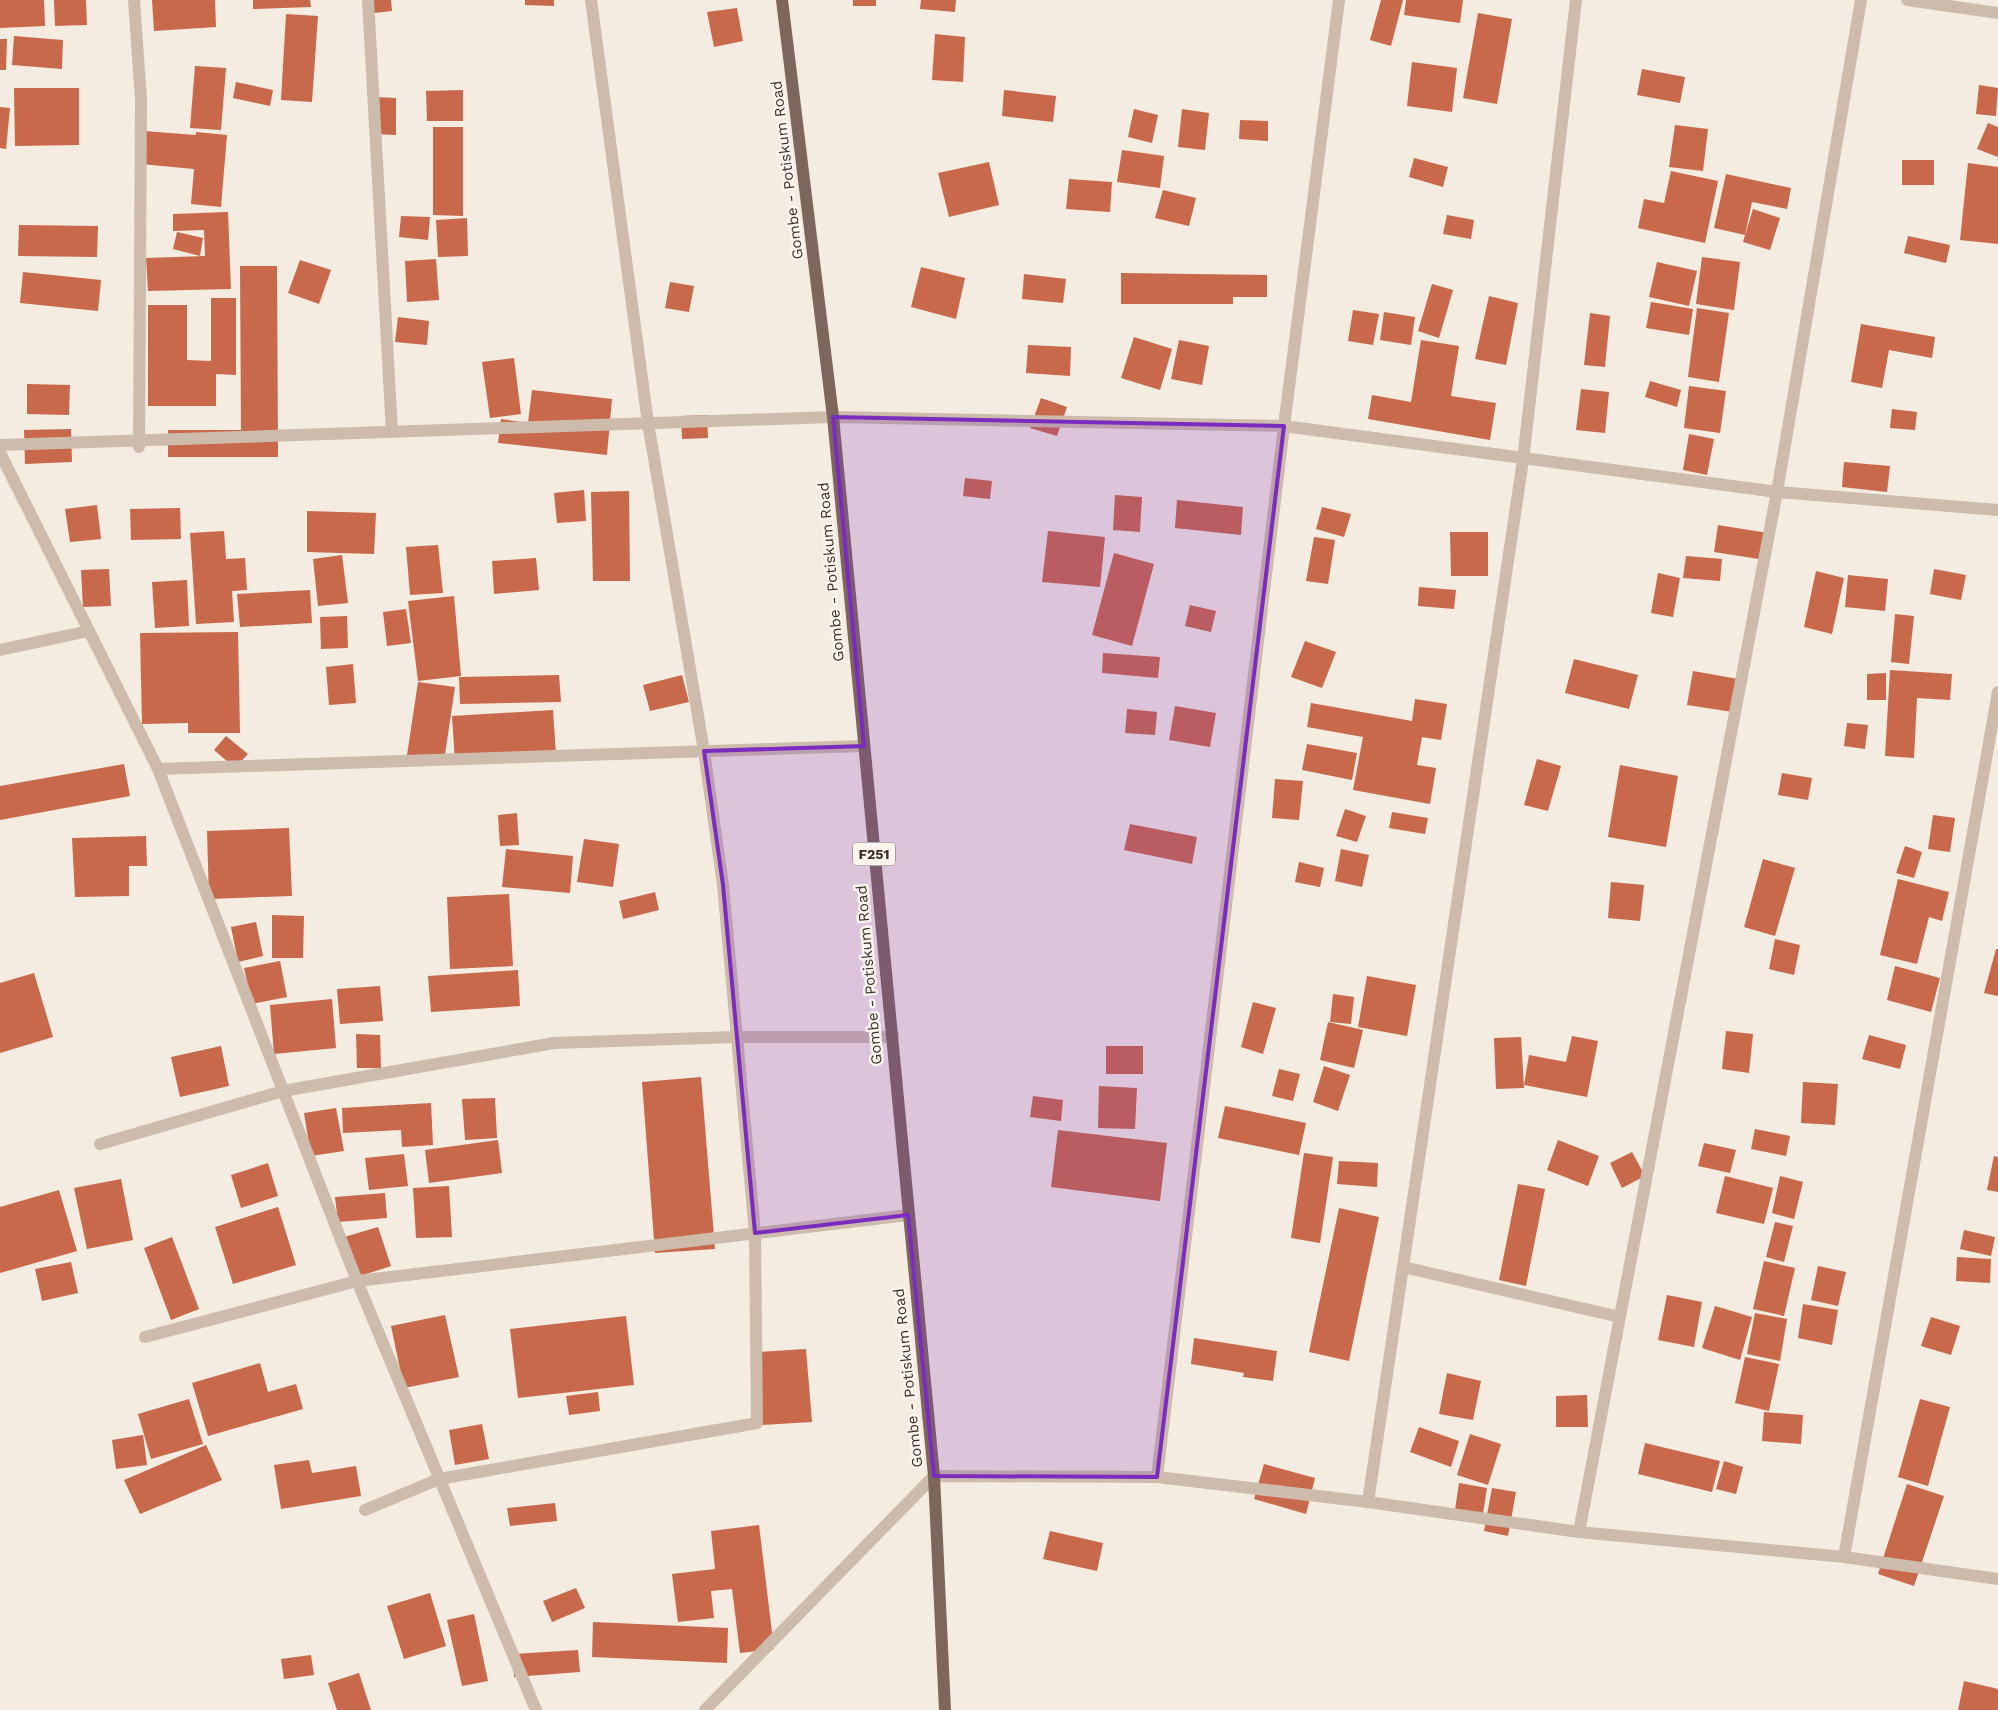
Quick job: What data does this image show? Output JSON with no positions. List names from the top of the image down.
{
  "streets": {
    "main road": ["Gombe - Potiskum Road", "F251"]
  }
}
